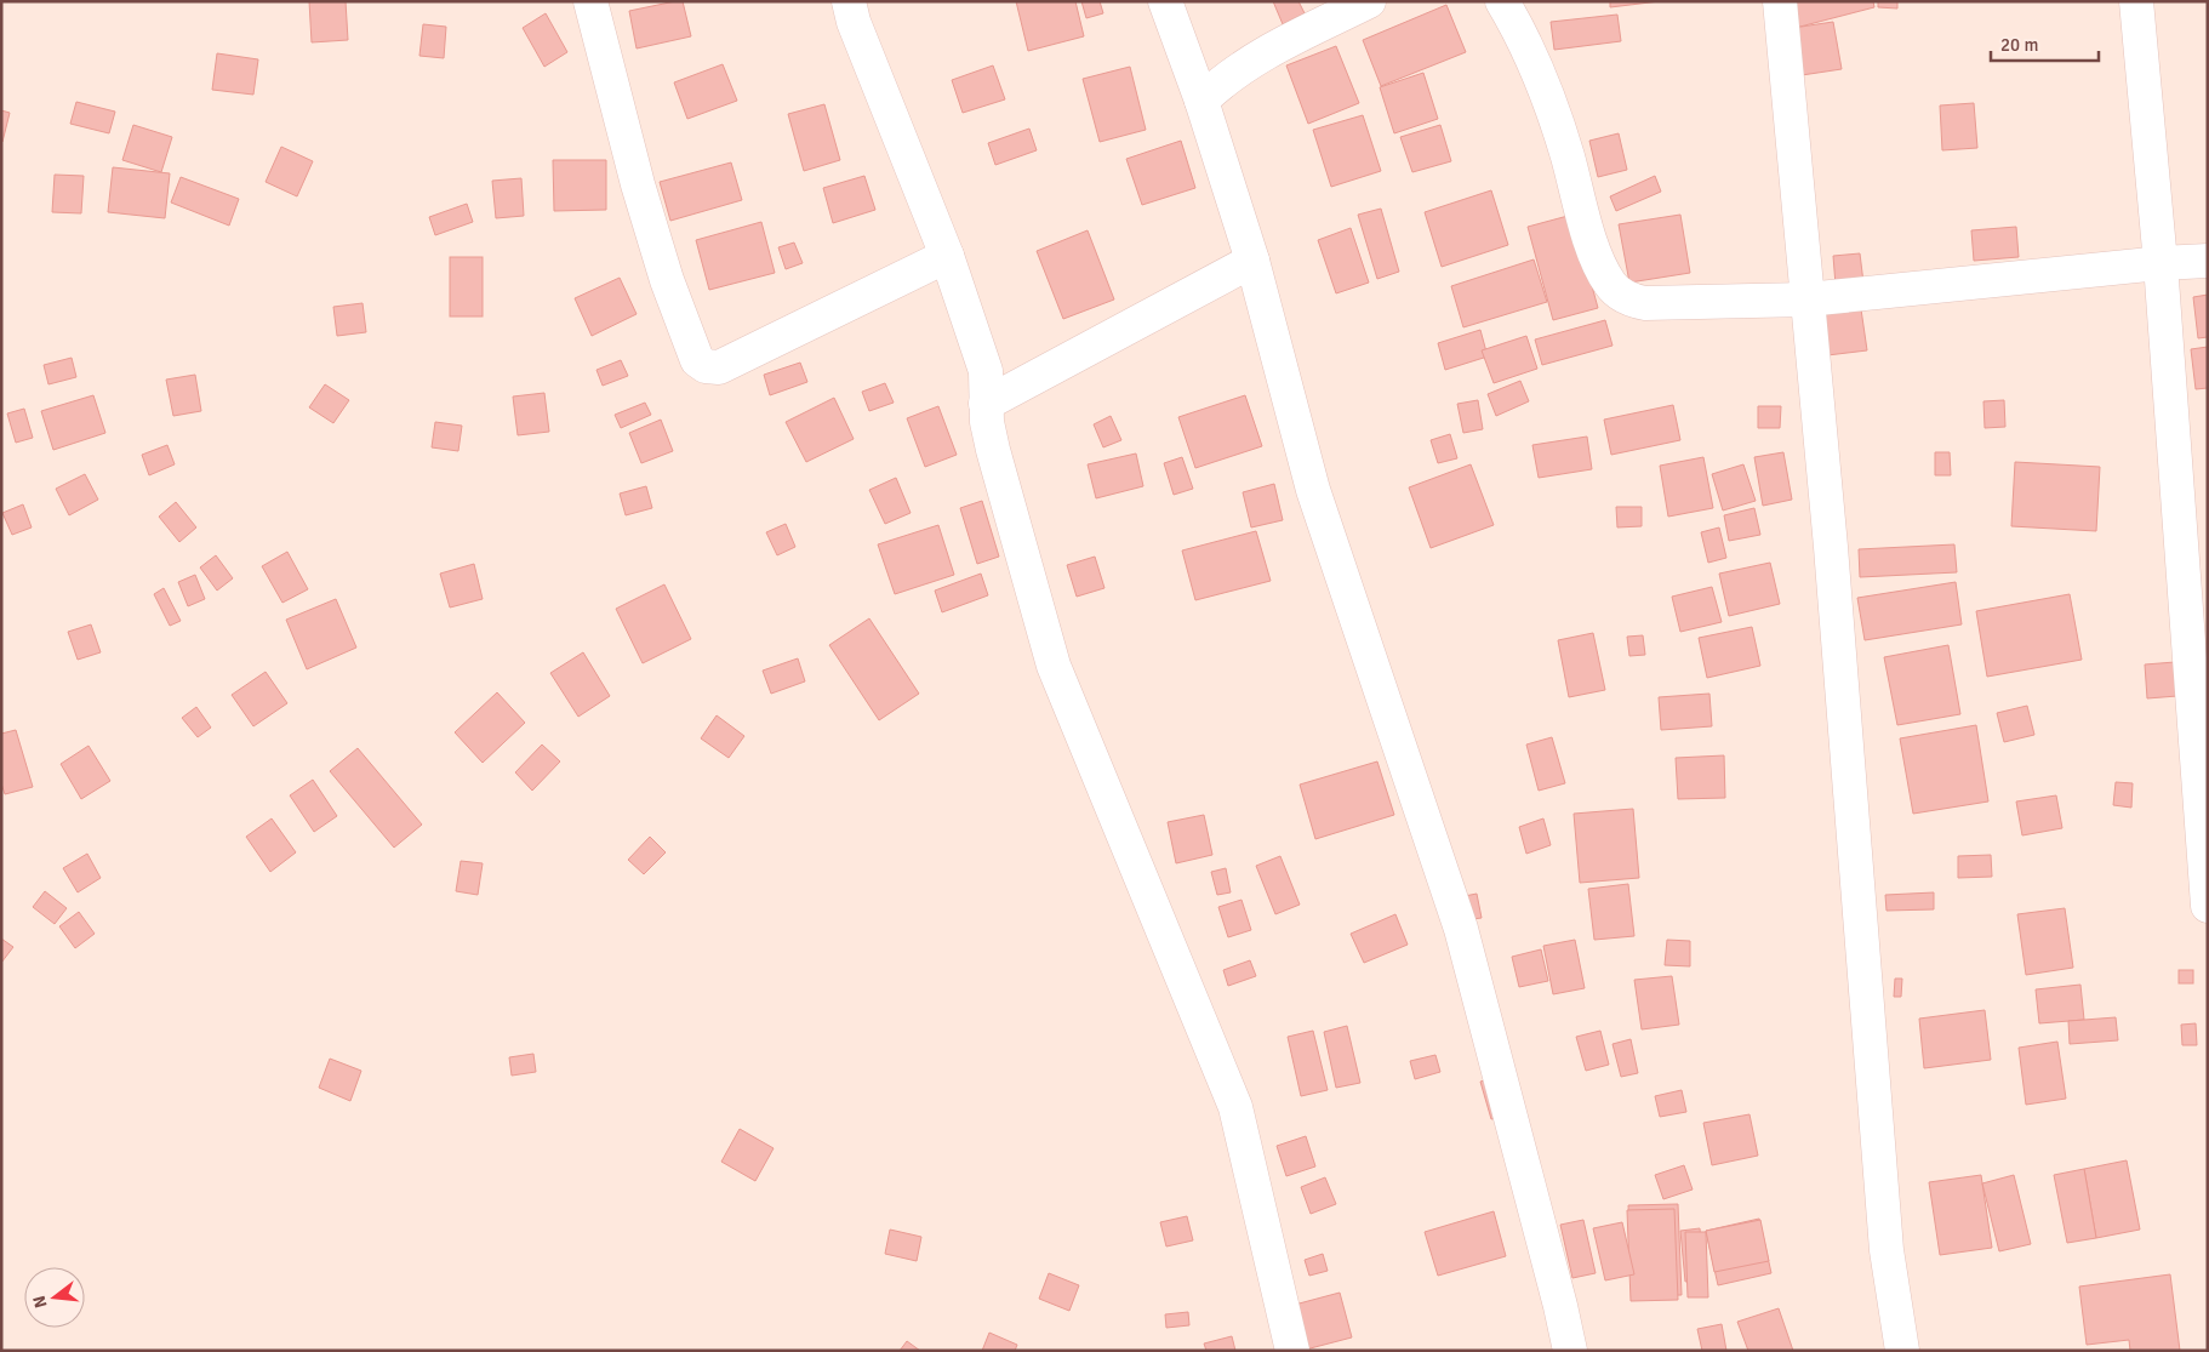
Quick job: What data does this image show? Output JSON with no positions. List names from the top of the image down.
{
  "scale_bar": "20 m",
  "north": "left"
}
